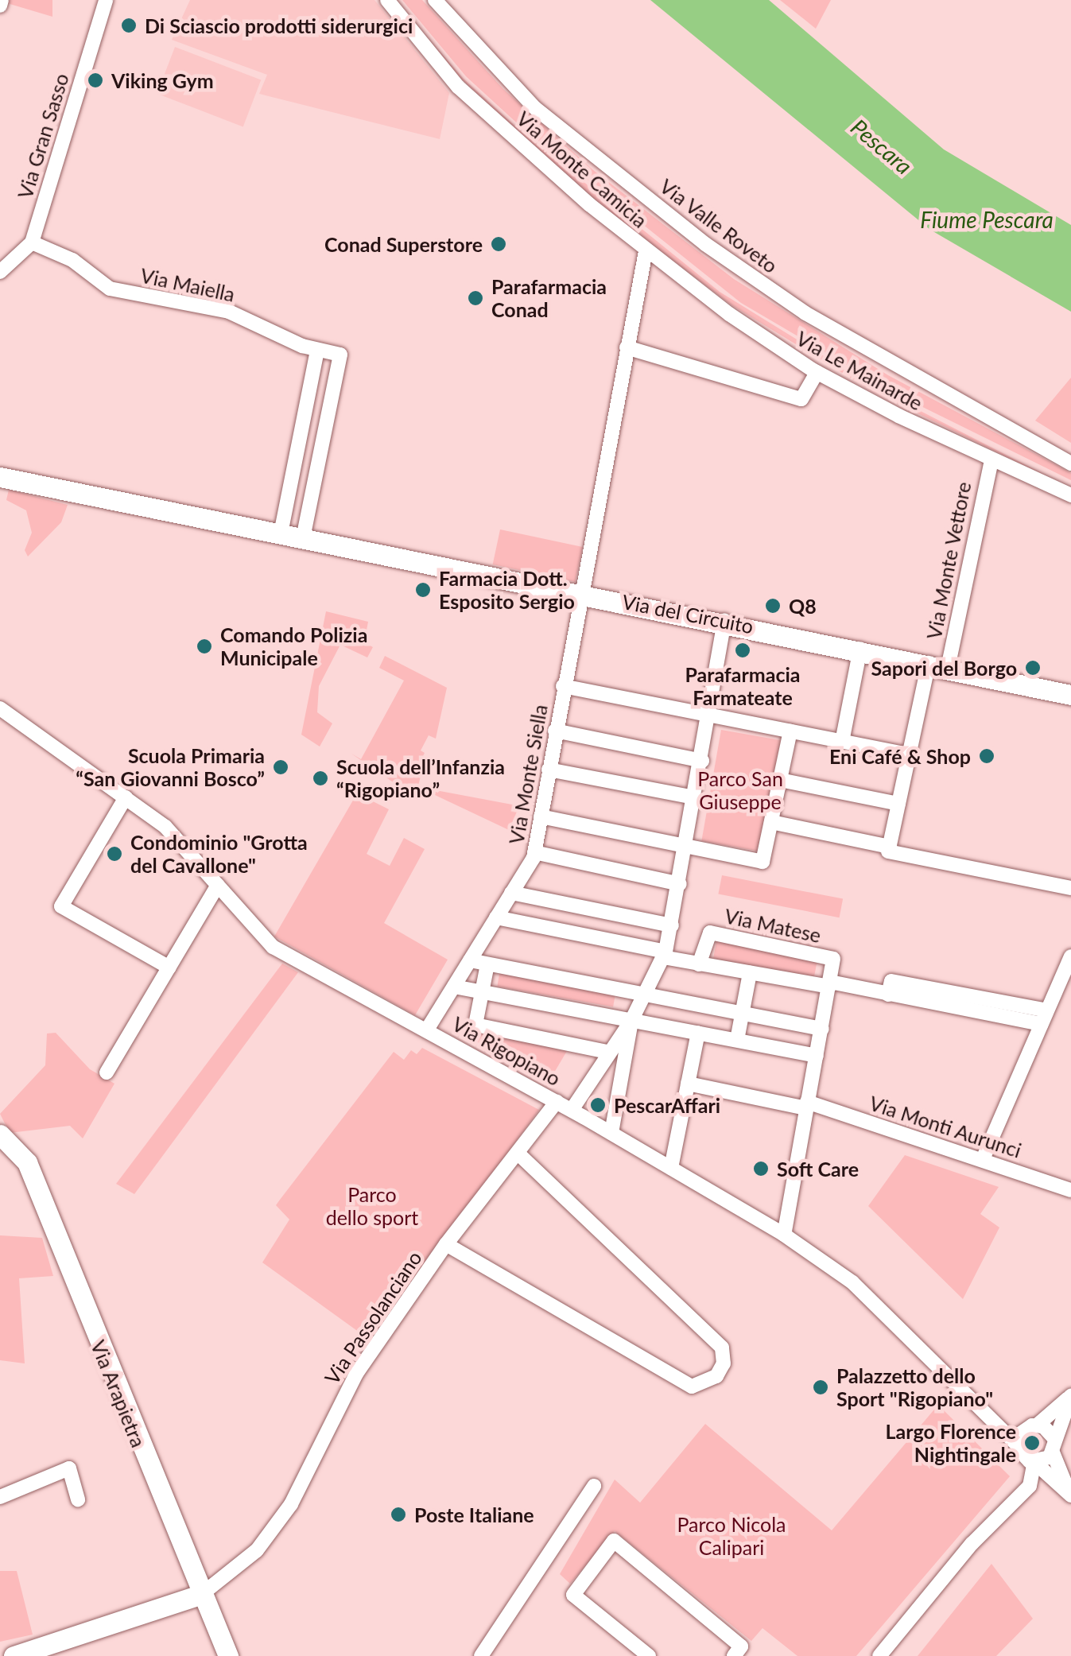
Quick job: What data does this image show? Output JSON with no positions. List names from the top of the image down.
{
  "streets": {
    "main road": ["Via del Circuito", "Via Arapietra"],
    "street": [
      "Via Gran Sasso",
      "Via Monte Camicia",
      "Via Valle Roveto",
      "Via Maiella",
      "Via Le Mainarde",
      "Via Monte Vettore",
      "Via Monte Siella",
      "Via Matese",
      "Via Rigopiano",
      "Via Monti Aurunci",
      "Via Passolanciano"
    ]
  },
  "crossings": [
    ["Via Gran Sasso", "Via Maiella"],
    ["Via Monte Camicia", "Via Le Mainarde"],
    ["Via Monte Camicia", "Via del Circuito"],
    ["Via Monte Camicia", "Via Monte Siella"],
    ["Via Maiella", "Via del Circuito"],
    ["Via Le Mainarde", "Via Monte Vettore"],
    ["Via Monte Vettore", "Via del Circuito"],
    ["Via del Circuito", "Via Monte Siella"],
    ["Via Monte Siella", "Via Rigopiano"],
    ["Via Rigopiano", "Via Passolanciano"],
    ["Via Passolanciano", "Via Arapietra"]
  ],
  "water": ["Pescara", "Fiume Pescara"],
  "parks": ["Parco San Giuseppe", "Parco dello sport", "Parco Nicola Calipari"],
  "places": [
    "Di Sciascio prodotti siderurgici",
    "Viking Gym",
    "Conad Superstore",
    "Parafarmacia Conad",
    "Farmacia Dott. Esposito Sergio",
    "Q8",
    "Comando Polizia Municipale",
    "Parafarmacia Farmateate",
    "Sapori del Borgo",
    "Eni Café & Shop",
    "Scuola Primaria “San Giovanni Bosco”",
    "Scuola dell’Infanzia “Rigopiano”",
    "Condominio \"Grotta del Cavallone\"",
    "PescarAffari",
    "Soft Care",
    "Palazzetto dello Sport \"Rigopiano\"",
    "Largo Florence Nightingale",
    "Poste Italiane"
  ]
}
